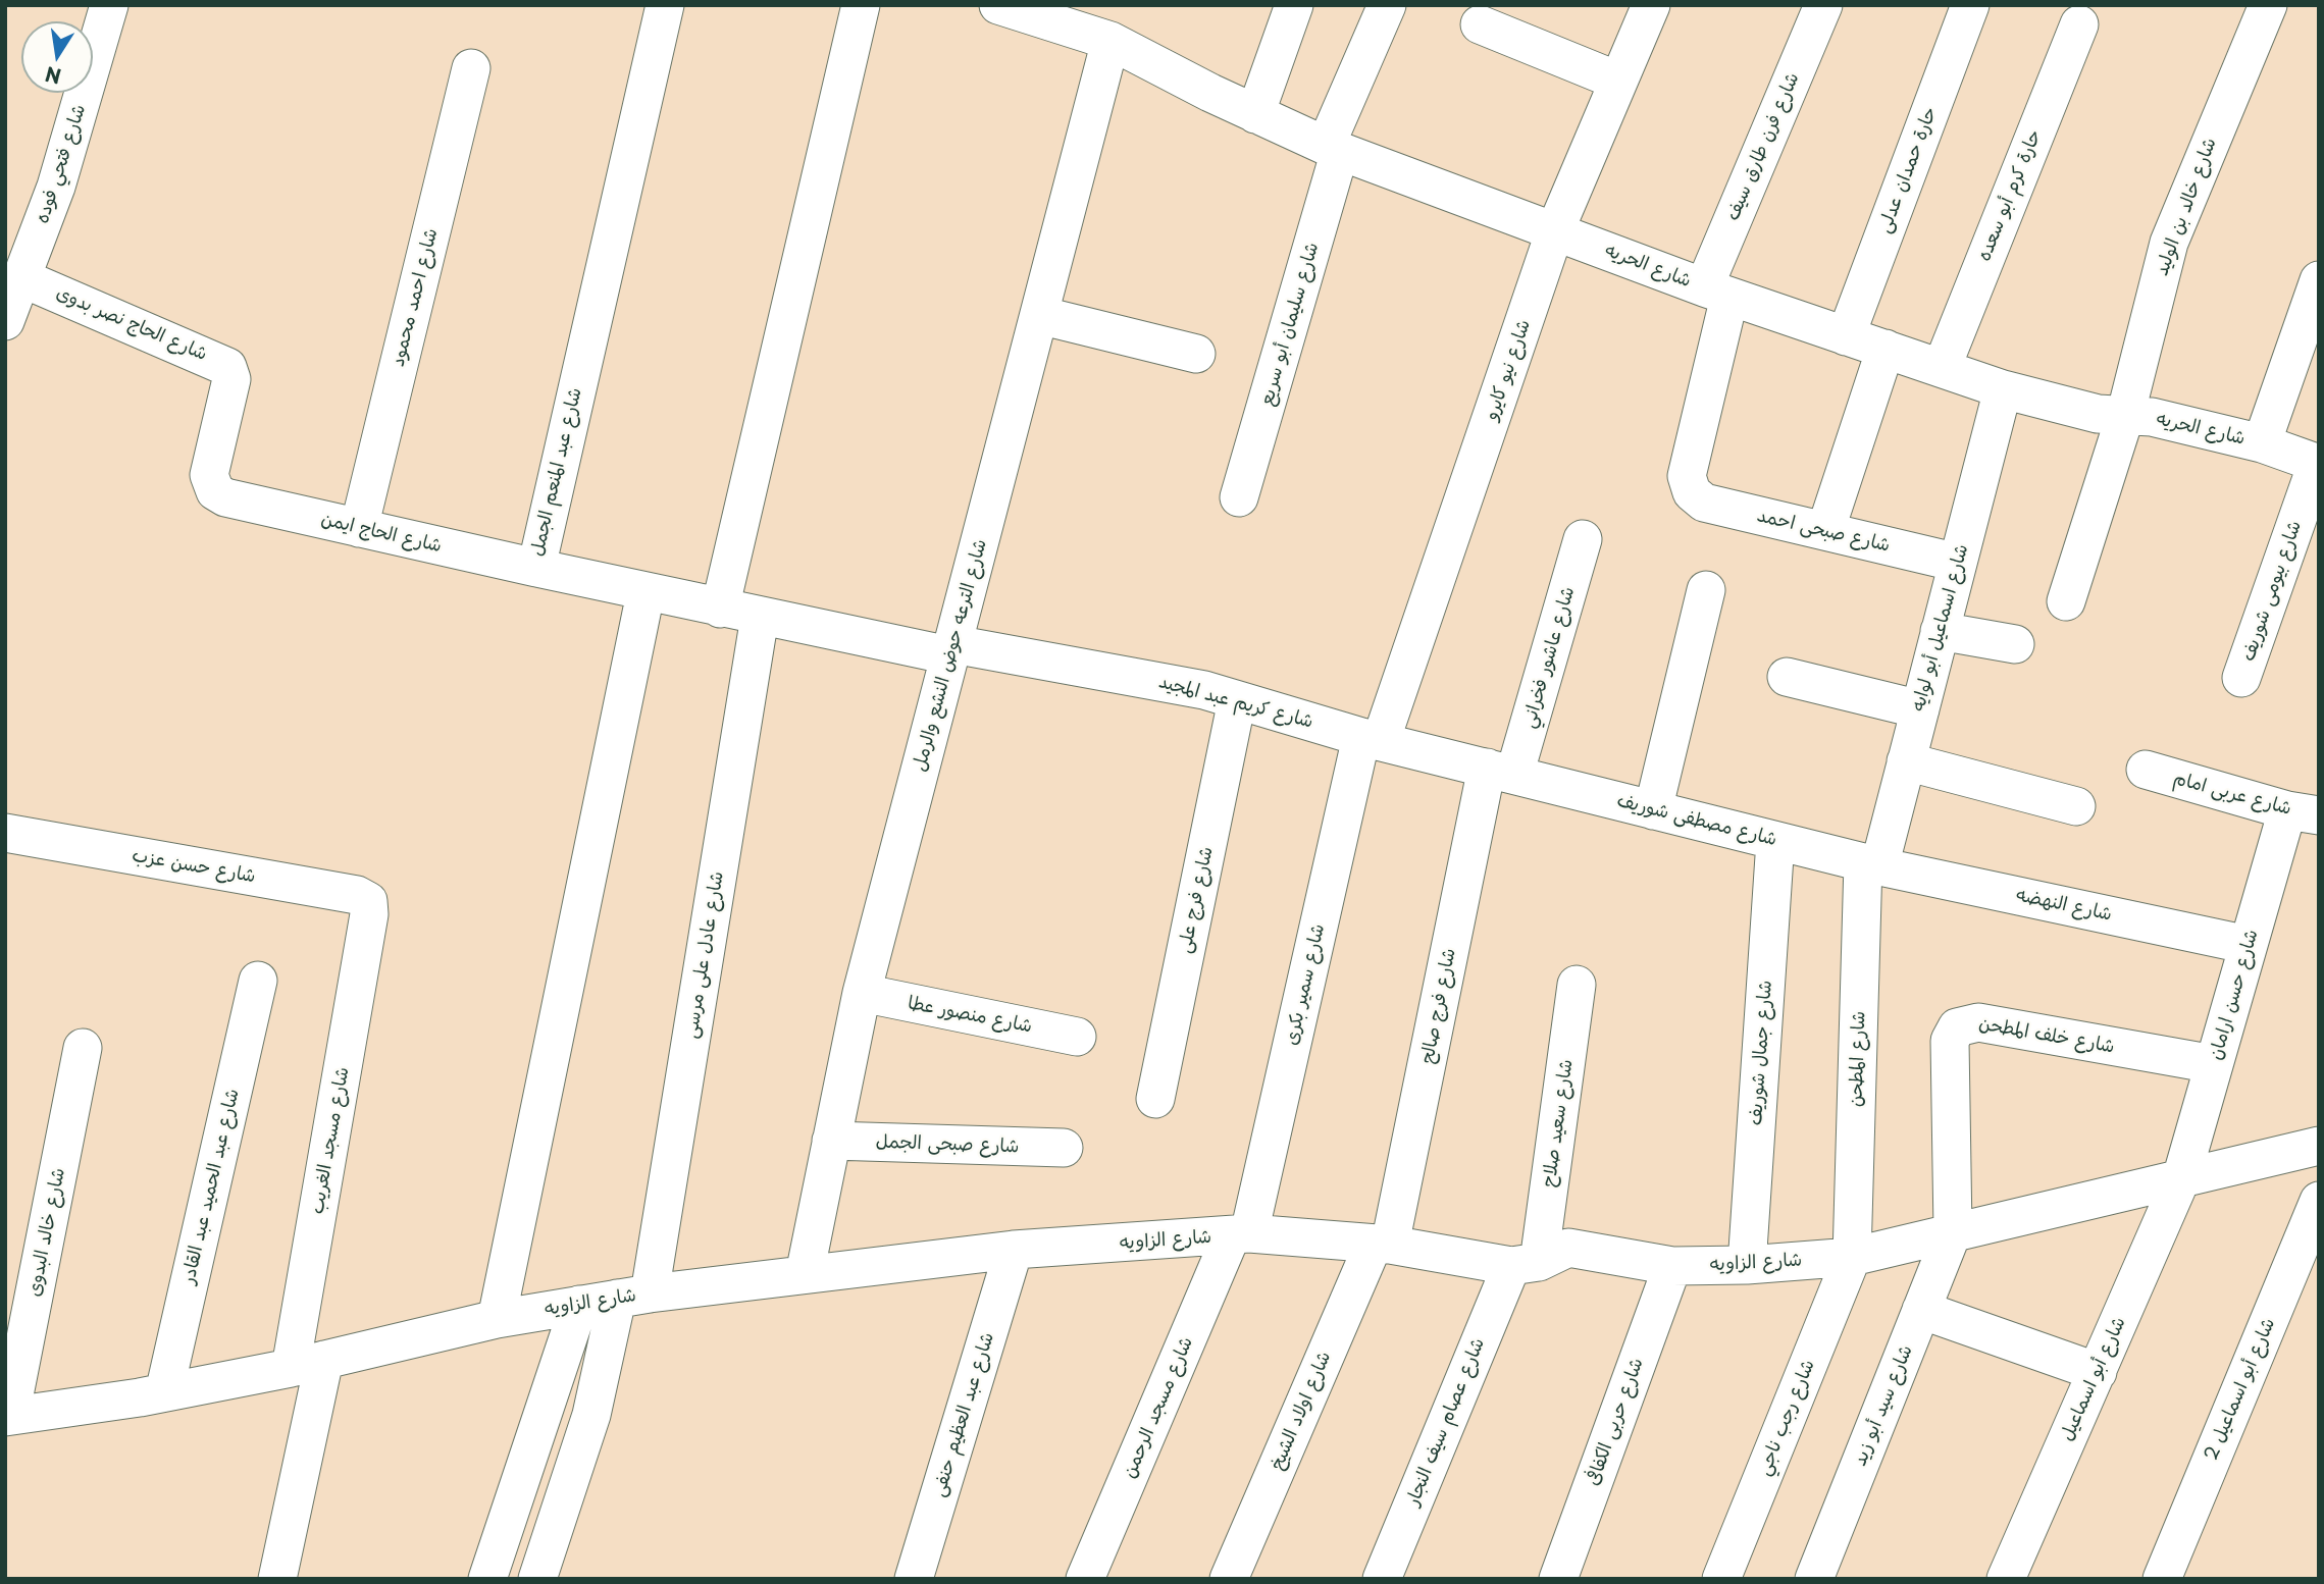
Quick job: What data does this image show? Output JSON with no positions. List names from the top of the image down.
{
  "streets": {
    "street": [
      "شارع فرن طارق سيف",
      "شارع فتحي فوده",
      "حارة حمدان عدلى",
      "حارة كرم أبو سعده",
      "شارع خالد بن الوليد",
      "شارع الحريه",
      "شارع احمد محمود",
      "شارع الحاج نصر بدوى",
      "شارع سليمان أبو سريع",
      "شارع نيو كايرو",
      "شارع عبد المنعم الجمل",
      "شارع صبحى احمد",
      "شارع الحاج ايمن",
      "شارع بيومى شوريف",
      "شارع اسماعيل أبو لوايه",
      "شارع الترعه حوض النشع والرمل",
      "شارع عاشور فخراني",
      "شارع كريم عبد المجيد",
      "شارع عربى امام",
      "شارع مصطفى شوريف",
      "شارع حسن عزب",
      "شارع فرج على",
      "شارع النهضه",
      "شارع عادل على مرسى",
      "شارع سمير بكرى",
      "شارع حسن ارامان",
      "شارع فرج صالح",
      "شارع منصور عطا",
      "شارع خلف المطحن",
      "شارع جمال شوريف",
      "شارع المطحن",
      "شارع سعيد صلاح",
      "شارع مسجد الغريب",
      "شارع صبحى الجمل",
      "شارع عبد الحميد عبد القادر",
      "شارع خالد البدوى",
      "شارع الزاويه",
      "شارع أبو اسماعيل",
      "شارع أبو اسماعيل 2",
      "شارع سيد أبو زيد",
      "شارع مسجد الرحمن",
      "شارع اولاد الشيخ",
      "شارع عبد العظيم حنفى",
      "شارع رجب ناجي",
      "شارع عصام سيف النجار",
      "شارع حربى الكفافى"
    ]
  },
  "crossings": [
    ["شارع فرن طارق سيف", "شارع الحريه"],
    ["شارع فرن طارق سيف", "شارع صبحى احمد"],
    ["شارع فتحي فوده", "شارع الحاج نصر بدوى"],
    ["حارة حمدان عدلى", "شارع الحريه"],
    ["حارة كرم أبو سعده", "شارع الحريه"],
    ["شارع خالد بن الوليد", "شارع الحريه"],
    ["شارع الحريه", "شارع سليمان أبو سريع"],
    ["شارع الحريه", "شارع نيو كايرو"],
    ["شارع الحريه", "شارع بيومى شوريف"],
    ["شارع الحريه", "شارع اسماعيل أبو لوايه"],
    ["شارع الحريه", "شارع الترعه حوض النشع والرمل"],
    ["شارع احمد محمود", "شارع الحاج ايمن"],
    ["شارع الحاج نصر بدوى", "شارع الحاج ايمن"],
    ["شارع نيو كايرو", "شارع كريم عبد المجيد"],
    ["شارع نيو كايرو", "شارع سمير بكرى"],
    ["شارع عبد المنعم الجمل", "شارع الحاج ايمن"],
    ["شارع عبد المنعم الجمل", "شارع الترعه حوض النشع والرمل"],
    ["شارع عبد المنعم الجمل", "شارع كريم عبد المجيد"],
    ["شارع عبد المنعم الجمل", "شارع عادل على مرسى"],
    ["شارع صبحى احمد", "شارع اسماعيل أبو لوايه"],
    ["شارع اسماعيل أبو لوايه", "شارع مصطفى شوريف"],
    ["شارع اسماعيل أبو لوايه", "شارع النهضه"],
    ["شارع اسماعيل أبو لوايه", "شارع المطحن"],
    ["شارع الترعه حوض النشع والرمل", "شارع كريم عبد المجيد"],
    ["شارع الترعه حوض النشع والرمل", "شارع منصور عطا"],
    ["شارع الترعه حوض النشع والرمل", "شارع صبحى الجمل"],
    ["شارع الترعه حوض النشع والرمل", "شارع الزاويه"],
    ["شارع عاشور فخراني", "شارع كريم عبد المجيد"],
    ["شارع عاشور فخراني", "شارع مصطفى شوريف"],
    ["شارع عاشور فخراني", "شارع فرج صالح"],
    ["شارع كريم عبد المجيد", "شارع مصطفى شوريف"],
    ["شارع كريم عبد المجيد", "شارع فرج على"],
    ["شارع كريم عبد المجيد", "شارع سمير بكرى"],
    ["شارع كريم عبد المجيد", "شارع فرج صالح"],
    ["شارع عربى امام", "شارع حسن ارامان"],
    ["شارع مصطفى شوريف", "شارع النهضه"],
    ["شارع مصطفى شوريف", "شارع فرج صالح"],
    ["شارع مصطفى شوريف", "شارع جمال شوريف"],
    ["شارع مصطفى شوريف", "شارع المطحن"],
    ["شارع حسن عزب", "شارع مسجد الغريب"],
    ["شارع النهضه", "شارع حسن ارامان"],
    ["شارع النهضه", "شارع المطحن"],
    ["شارع عادل على مرسى", "شارع الزاويه"],
    ["شارع سمير بكرى", "شارع الزاويه"],
    ["شارع سمير بكرى", "شارع مسجد الرحمن"],
    ["شارع حسن ارامان", "شارع خلف المطحن"],
    ["شارع حسن ارامان", "شارع الزاويه"],
    ["شارع حسن ارامان", "شارع أبو اسماعيل"],
    ["شارع فرج صالح", "شارع الزاويه"],
    ["شارع فرج صالح", "شارع اولاد الشيخ"],
    ["شارع خلف المطحن", "شارع الزاويه"],
    ["شارع خلف المطحن", "شارع سيد أبو زيد"],
    ["شارع جمال شوريف", "شارع الزاويه"],
    ["شارع المطحن", "شارع الزاويه"],
    ["شارع المطحن", "شارع رجب ناجي"],
    ["شارع سعيد صلاح", "شارع الزاويه"],
    ["شارع سعيد صلاح", "شارع عصام سيف النجار"],
    ["شارع مسجد الغريب", "شارع الزاويه"],
    ["شارع عبد الحميد عبد القادر", "شارع الزاويه"],
    ["شارع خالد البدوى", "شارع الزاويه"],
    ["شارع الزاويه", "شارع أبو اسماعيل"],
    ["شارع الزاويه", "شارع سيد أبو زيد"],
    ["شارع الزاويه", "شارع مسجد الرحمن"],
    ["شارع الزاويه", "شارع اولاد الشيخ"],
    ["شارع الزاويه", "شارع عبد العظيم حنفى"],
    ["شارع الزاويه", "شارع رجب ناجي"],
    ["شارع الزاويه", "شارع عصام سيف النجار"],
    ["شارع الزاويه", "شارع حربى الكفافى"]
  ],
  "north": "bottom"
}
